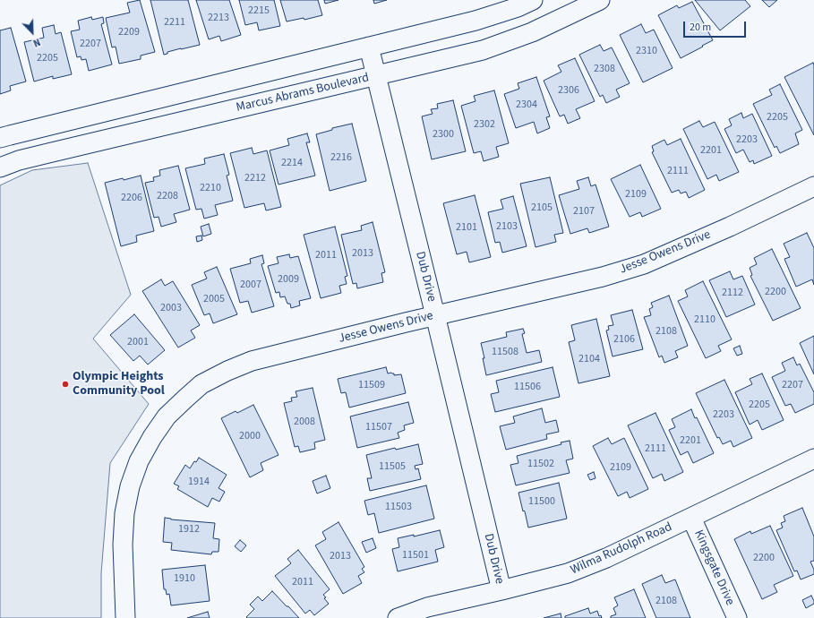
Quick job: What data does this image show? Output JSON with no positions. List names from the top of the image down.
{
  "streets": {
    "street": [
      "Marcus Abrams Boulevard",
      "Jesse Owens Drive",
      "Dub Drive",
      "Wilma Rudolph Road",
      "Kingsgate Drive"
    ]
  },
  "crossings": [
    ["Marcus Abrams Boulevard", "Dub Drive"],
    ["Jesse Owens Drive", "Dub Drive"],
    ["Dub Drive", "Wilma Rudolph Road"],
    ["Wilma Rudolph Road", "Kingsgate Drive"]
  ],
  "places": ["Olympic Heights Community Pool"],
  "house_numbers": [
    "2215",
    "2213",
    "2211",
    "2209",
    "2207",
    "2310",
    "2205",
    "2308",
    "2306",
    "2304",
    "2205",
    "2302",
    "2300",
    "2203",
    "2201",
    "2216",
    "2214",
    "2111",
    "2212",
    "2210",
    "2109",
    "2208",
    "2206",
    "2105",
    "2107",
    "2103",
    "2101",
    "2013",
    "2011",
    "2009",
    "2007",
    "2200",
    "2112",
    "2005",
    "2003",
    "2110",
    "2108",
    "2106",
    "2001",
    "11508",
    "2104",
    "11509",
    "2207",
    "11506",
    "2205",
    "2203",
    "2008",
    "11507",
    "2000",
    "2201",
    "2111",
    "11502",
    "11505",
    "2109",
    "1914",
    "11500",
    "11503",
    "1912",
    "11501",
    "2013",
    "2200",
    "1910",
    "2011",
    "2108"
  ],
  "scale_bar": "20 m",
  "north": "bottom right"
}
